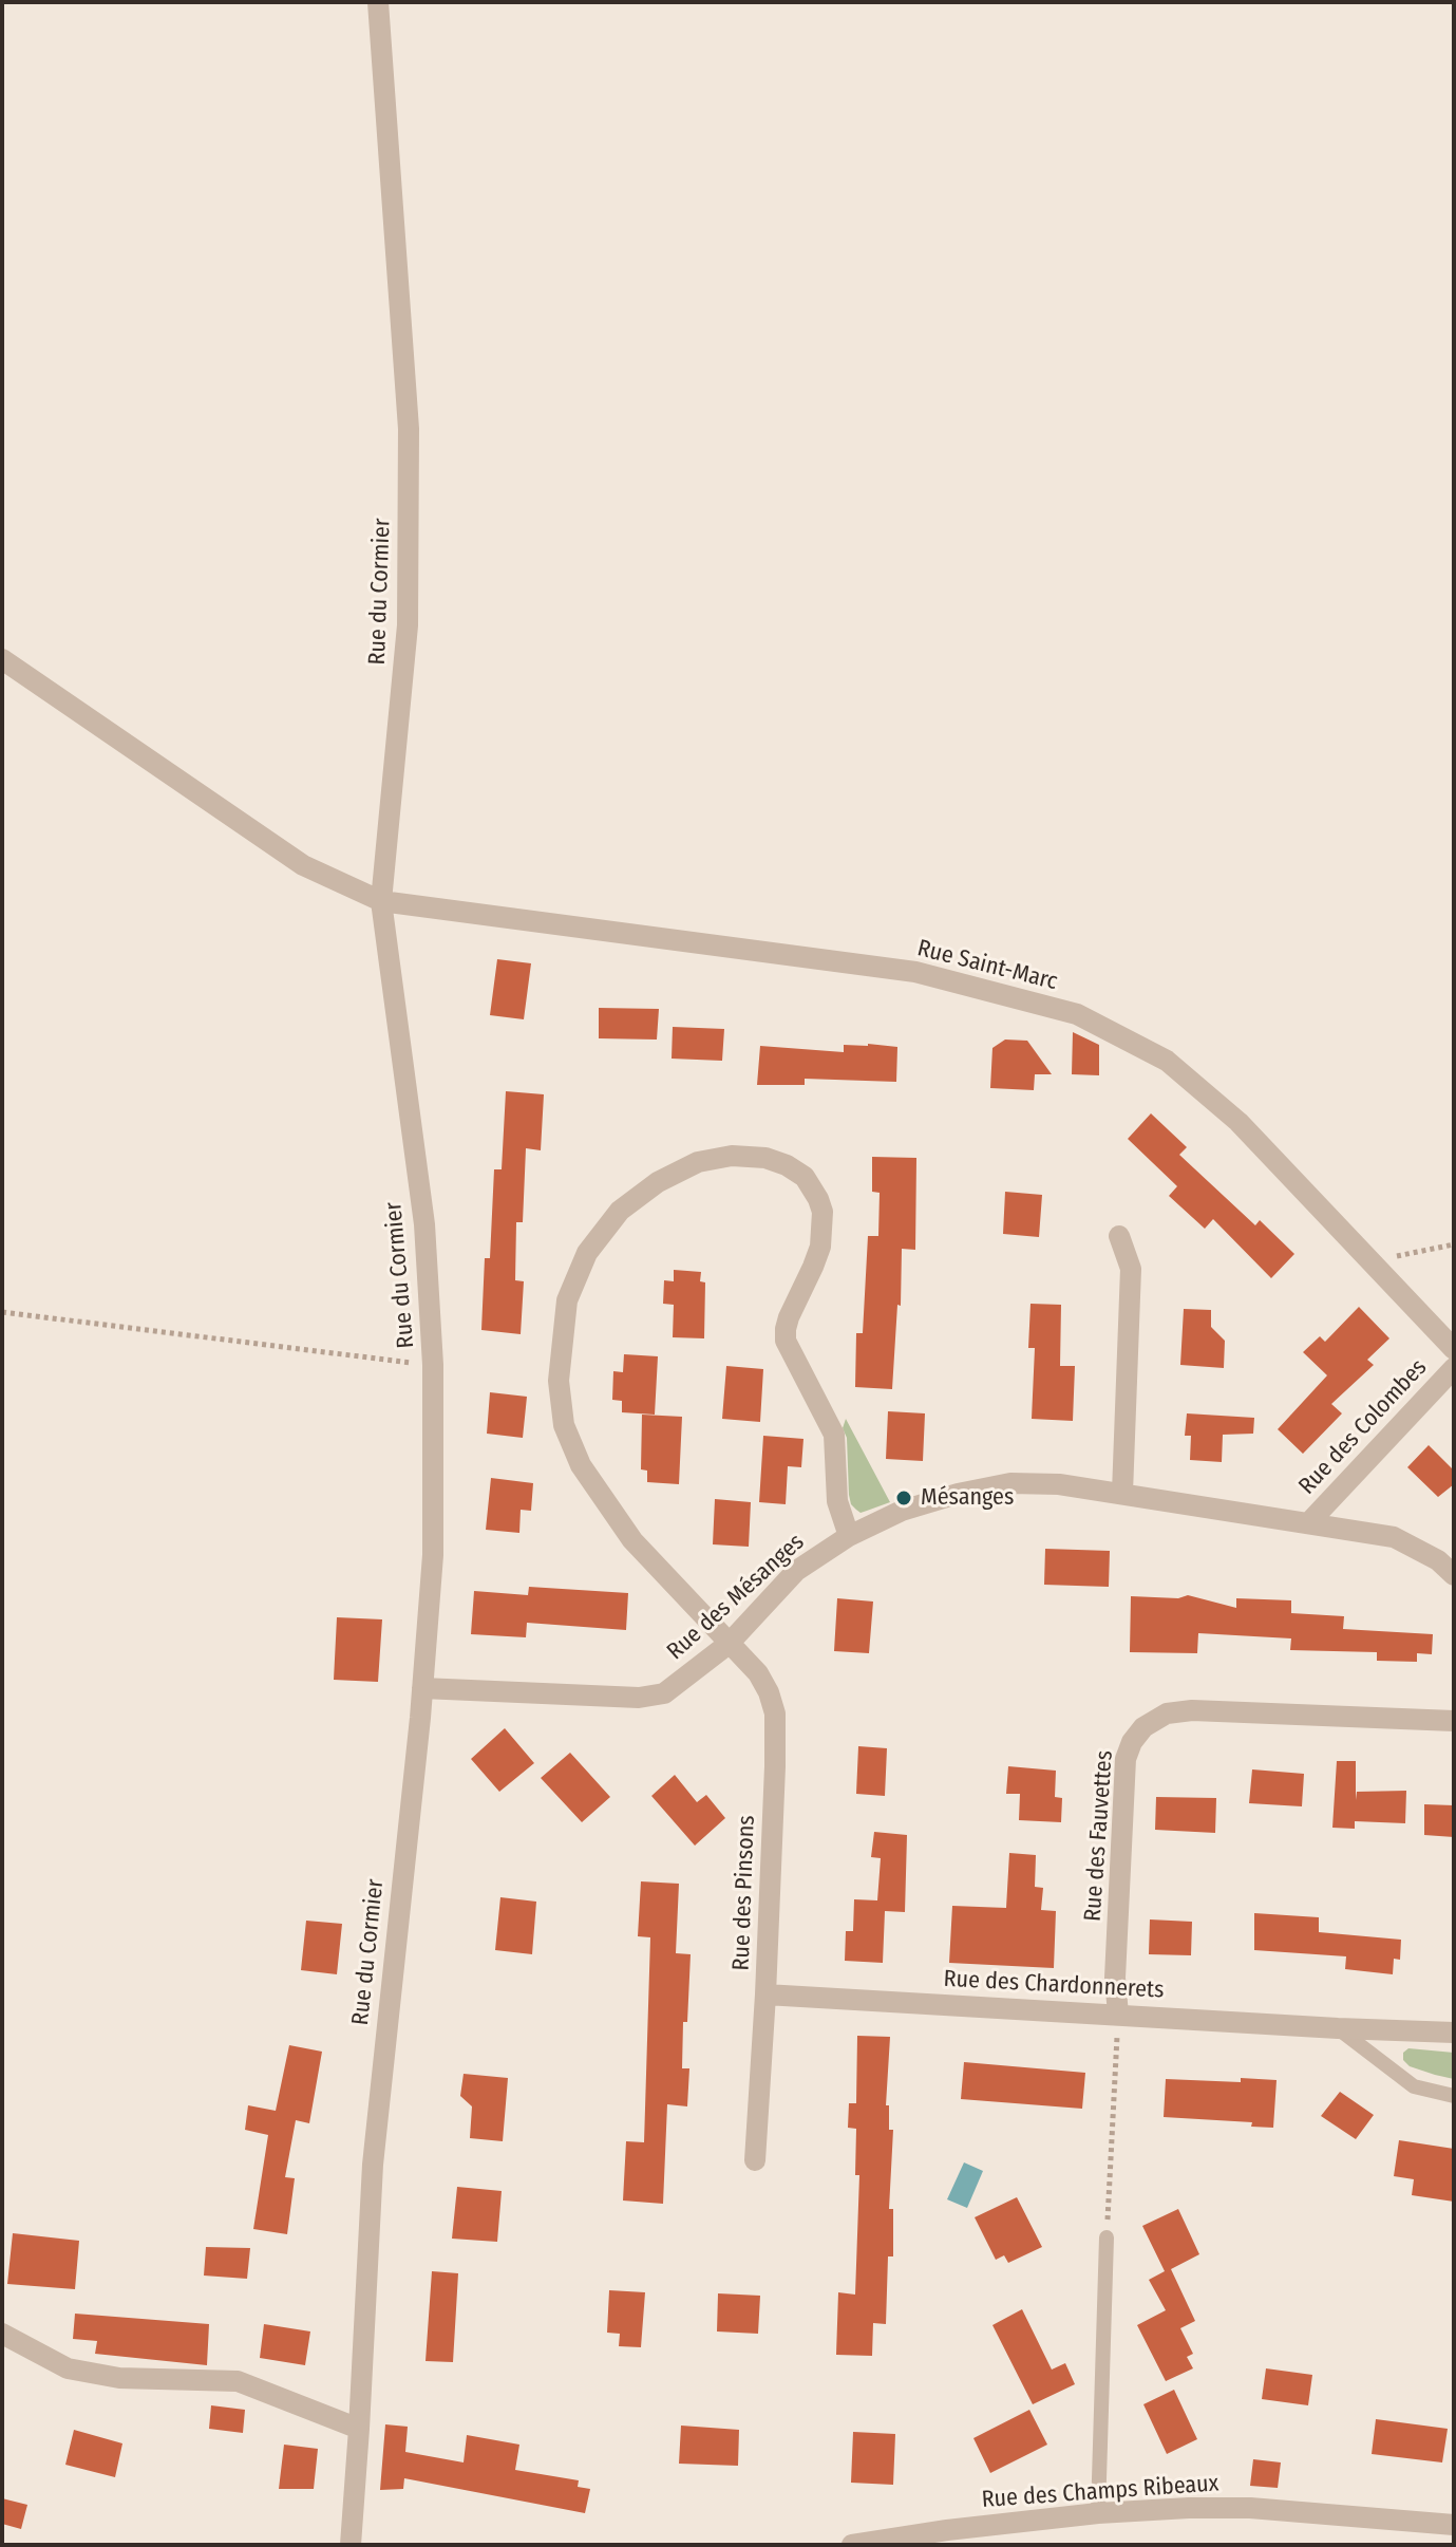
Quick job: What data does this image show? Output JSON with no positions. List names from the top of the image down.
{
  "streets": {
    "street": [
      "Rue du Cormier",
      "Rue Saint-Marc",
      "Rue des Colombes",
      "Rue des Mésanges",
      "Rue des Fauvettes",
      "Rue des Pinsons",
      "Rue des Chardonnerets",
      "Rue des Champs Ribeaux"
    ]
  },
  "crossings": [
    ["Rue du Cormier", "Rue Saint-Marc"],
    ["Rue du Cormier", "Rue des Mésanges"],
    ["Rue des Colombes", "Rue des Mésanges"],
    ["Rue des Mésanges", "Rue des Pinsons"],
    ["Rue des Fauvettes", "Rue des Chardonnerets"],
    ["Rue des Pinsons", "Rue des Chardonnerets"]
  ],
  "places": ["Mésanges"]
}
